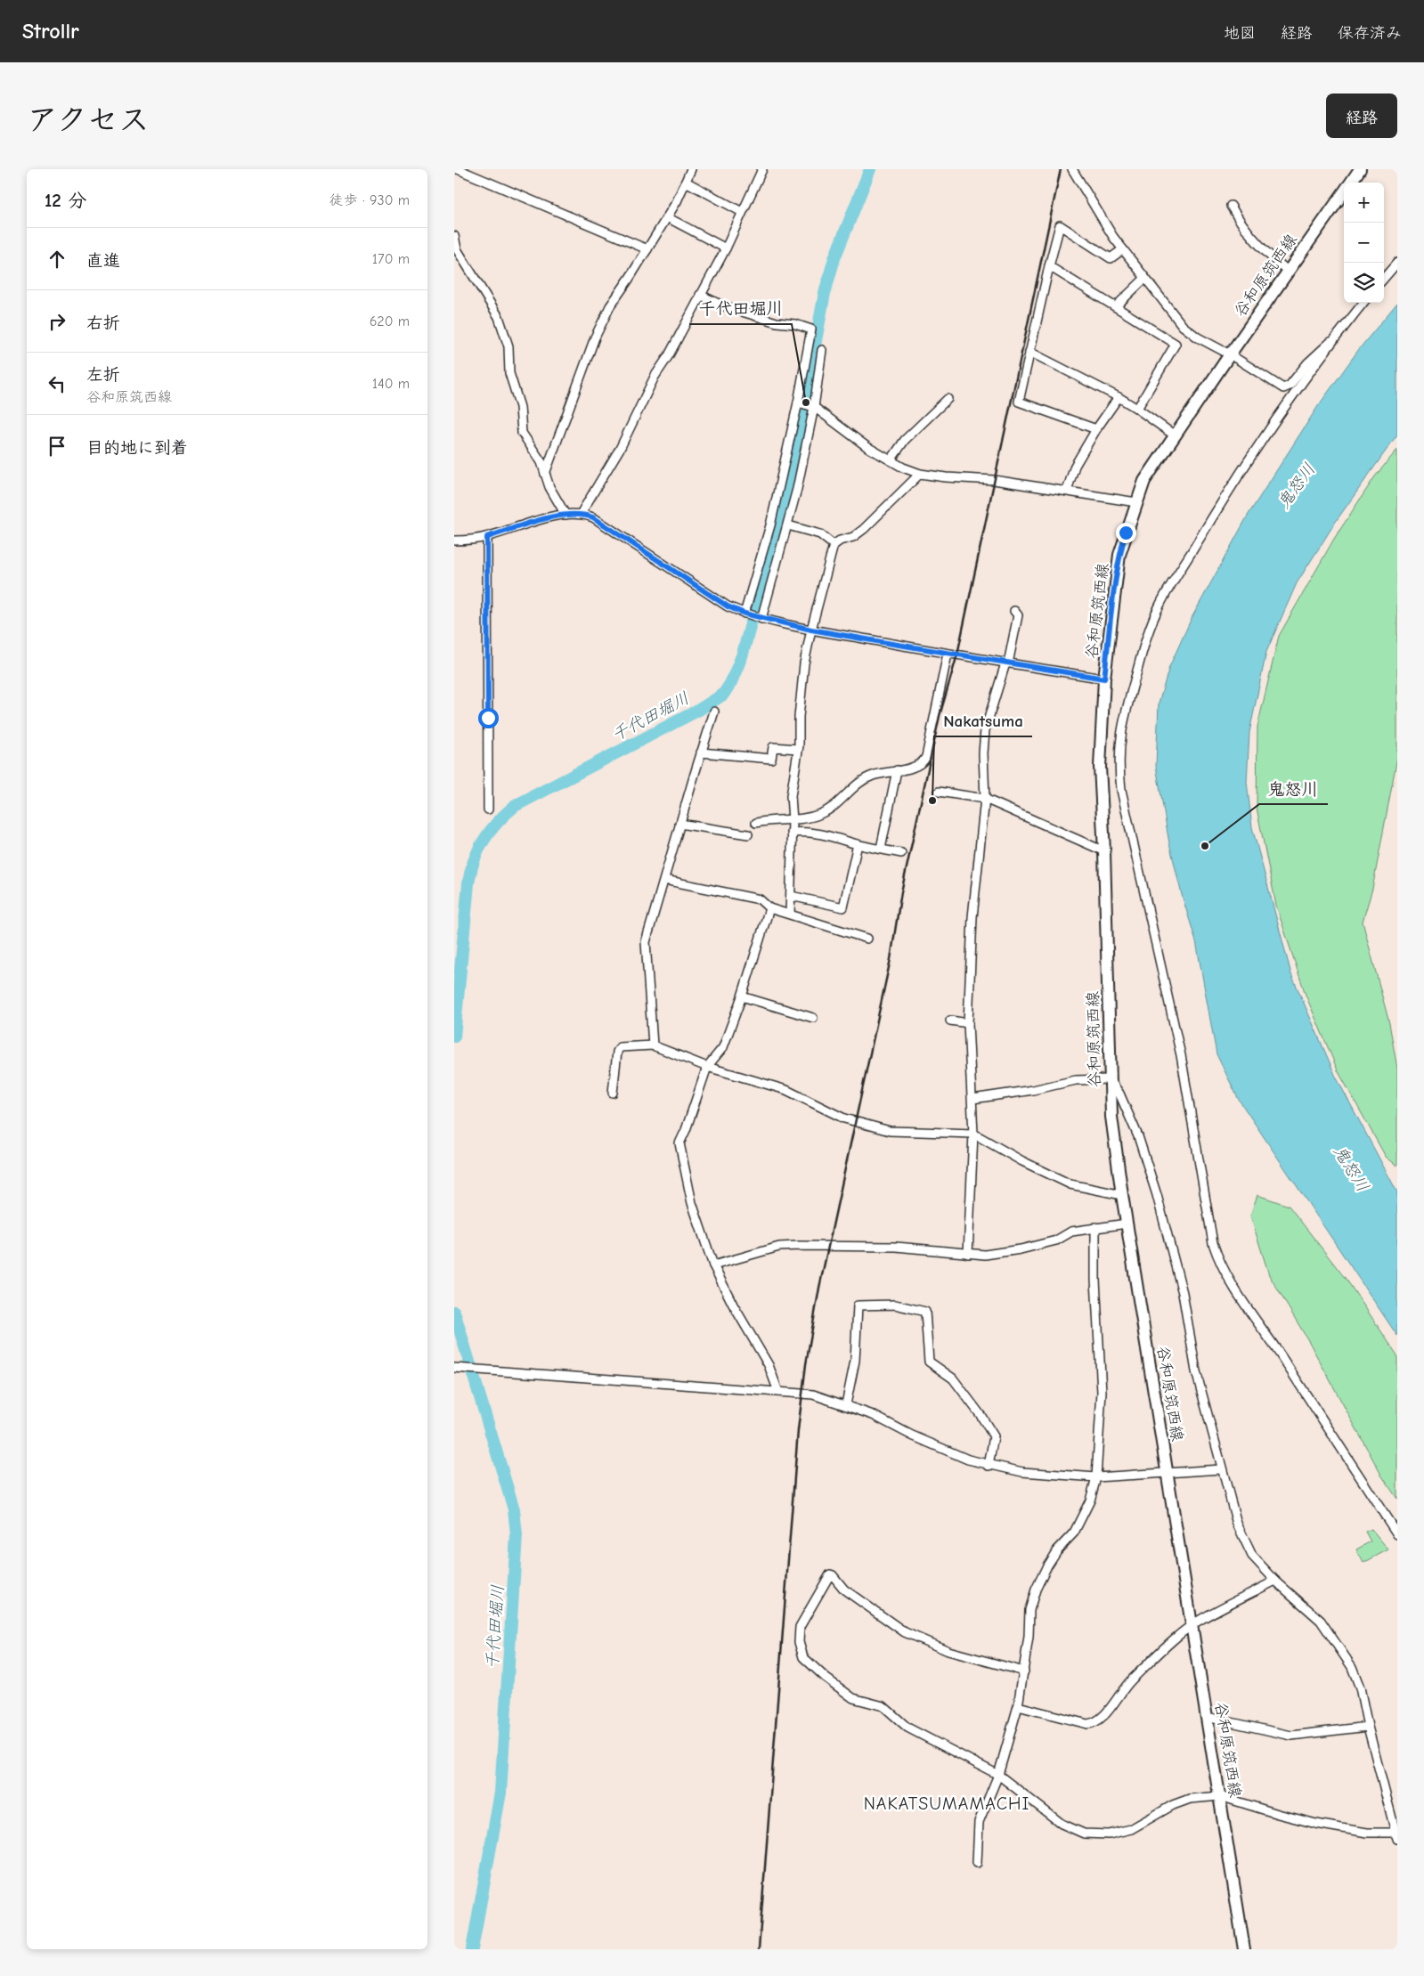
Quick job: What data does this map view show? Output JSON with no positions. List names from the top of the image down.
{
  "streets": {
    "main road": ["谷和原筑西線"]
  },
  "districts": ["NAKATSUMAMACHI"],
  "water": ["鬼怒川", "千代田堀川"],
  "places": ["千代田堀川", "Nakatsuma", "鬼怒川"],
  "page": {
    "header": "Strollr",
    "nav": ["地図", "経路", "保存済み"],
    "title": "アクセス",
    "buttons": "経路",
    "heading": ["12 分", "徒歩 · 930 m"],
    "map_buttons": ["+", "−"],
    "list": [
      ["直進", "170 m"],
      ["右折", "620 m"],
      ["左折", "谷和原筑西線", "140 m"],
      "目的地に到着"
    ]
  }
}
